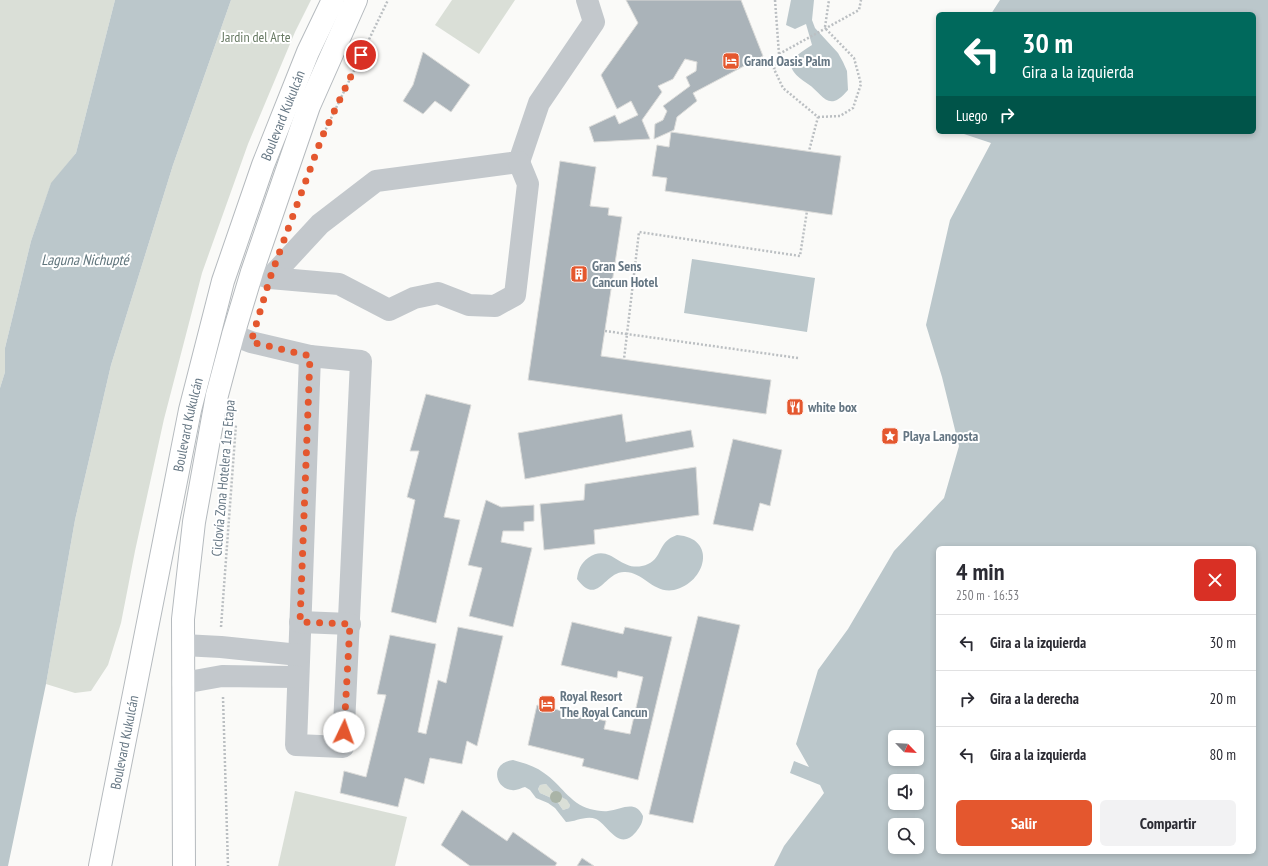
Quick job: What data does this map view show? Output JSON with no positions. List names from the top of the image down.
{
  "streets": {
    "main road": ["Boulevard Kukulcán"],
    "path": ["Ciclovía Zona Hotelera 1ra Etapa"]
  },
  "water": ["Laguna Nichupté"],
  "parks": ["Jardin del Arte"],
  "places": {
    "hotel": ["Grand Oasis Palm", "Royal Resort The Royal Cancun"],
    "building": ["Gran Sens Cancun Hotel"],
    "restaurant": ["white box"],
    "place": ["Playa Langosta"]
  },
  "north": "bottom right",
  "page": {
    "turn": ["30 m", "Gira a la izquierda"],
    "then": "Luego",
    "heading": ["4 min", "250 m · 16:53"],
    "list": [
      {
        "name": "Gira a la izquierda",
        "value": "30 m"
      },
      {
        "name": "Gira a la derecha",
        "value": "20 m"
      },
      {
        "name": "Gira a la izquierda",
        "value": "80 m"
      }
    ],
    "buttons": ["Salir", "Compartir"]
  }
}
